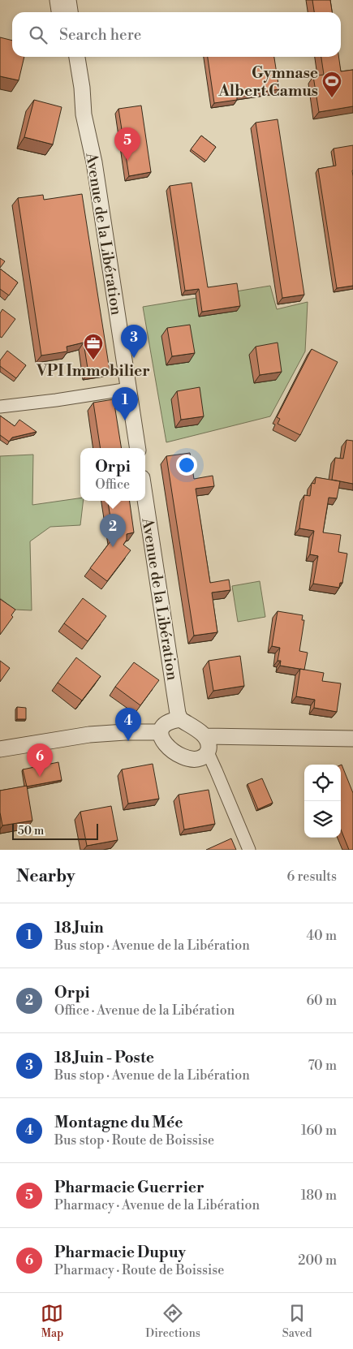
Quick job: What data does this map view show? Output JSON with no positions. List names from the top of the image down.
{
  "streets": {
    "street": ["Avenue de la Libération"]
  },
  "places": {
    "sports": ["Gymnase Albert Camus"],
    "office": ["VPI Immobilier"]
  },
  "scale_bar": "50 m",
  "page": {
    "search": "Search here",
    "pins": [
      "5",
      "3",
      "1",
      "2",
      "4",
      "6"
    ],
    "popup": ["Orpi", "Office"],
    "scale": "50 m",
    "heading": ["Nearby", "6 results"],
    "list": [
      {
        "mark": "1",
        "name": "18 Juin",
        "note": "Bus stop · Avenue de la Libération",
        "value": "40 m"
      },
      {
        "mark": "2",
        "name": "Orpi",
        "note": "Office · Avenue de la Libération",
        "value": "60 m"
      },
      {
        "mark": "3",
        "name": "18 Juin - Poste",
        "note": "Bus stop · Avenue de la Libération",
        "value": "70 m"
      },
      {
        "mark": "4",
        "name": "Montagne du Mée",
        "note": "Bus stop · Route de Boissise",
        "value": "160 m"
      },
      {
        "mark": "5",
        "name": "Pharmacie Guerrier",
        "note": "Pharmacy · Avenue de la Libération",
        "value": "180 m"
      },
      {
        "mark": "6",
        "name": "Pharmacie Dupuy",
        "note": "Pharmacy · Route de Boissise",
        "value": "200 m"
      }
    ],
    "nav": ["Map", "Directions", "Saved"]
  }
}
